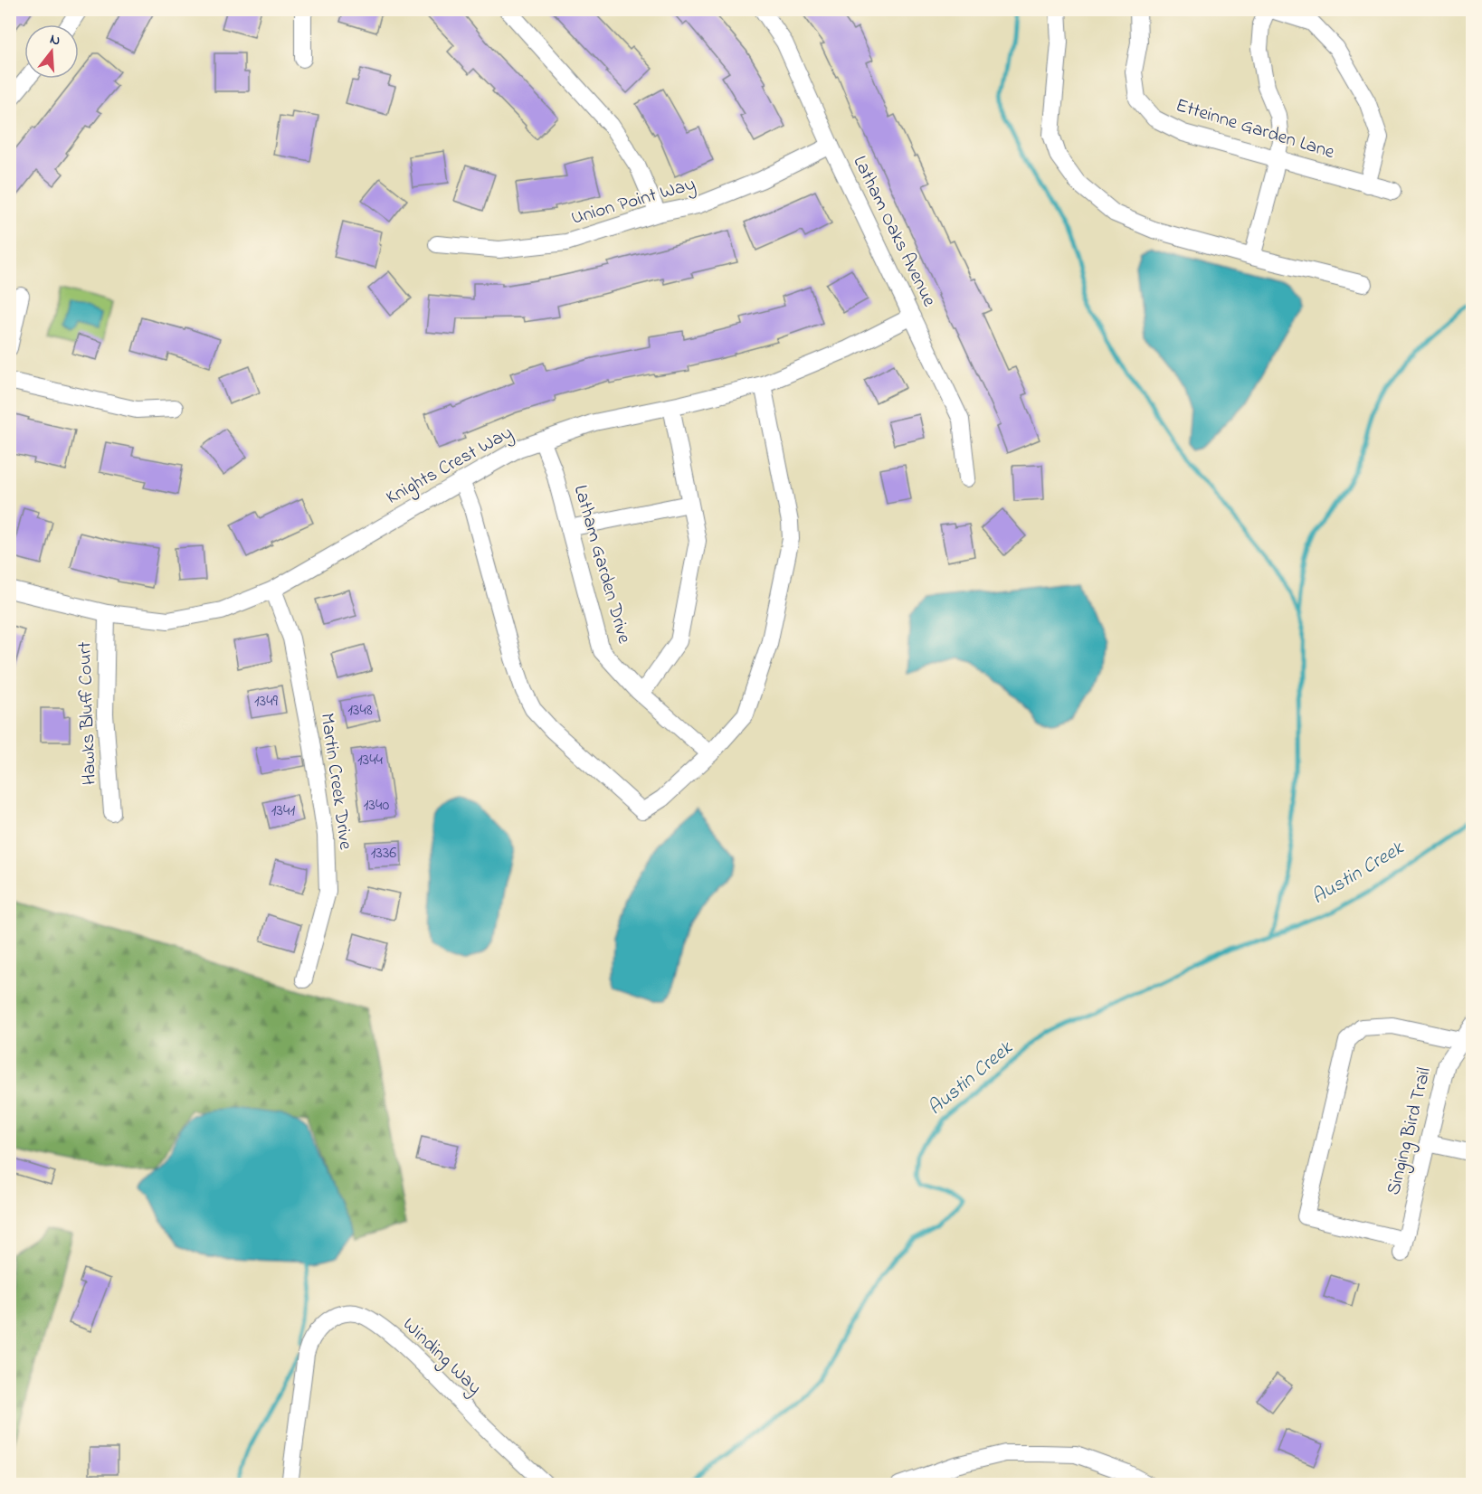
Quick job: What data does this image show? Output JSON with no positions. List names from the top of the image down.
{
  "streets": {
    "street": [
      "Etteinne Garden Lane",
      "Union Point Way",
      "Latham Oaks Avenue",
      "Knights Crest Way",
      "Latham Garden Drive",
      "Hawks Bluff Court",
      "Martin Creek Drive",
      "Singing Bird Trail",
      "Winding Way"
    ]
  },
  "crossings": [
    ["Union Point Way", "Latham Oaks Avenue"],
    ["Latham Oaks Avenue", "Knights Crest Way"],
    ["Knights Crest Way", "Latham Garden Drive"],
    ["Knights Crest Way", "Hawks Bluff Court"],
    ["Knights Crest Way", "Martin Creek Drive"]
  ],
  "water": ["Austin Creek"],
  "house_numbers": [
    "1349",
    "1348",
    "1344",
    "1340",
    "1341",
    "1336"
  ],
  "north": "top"
}
